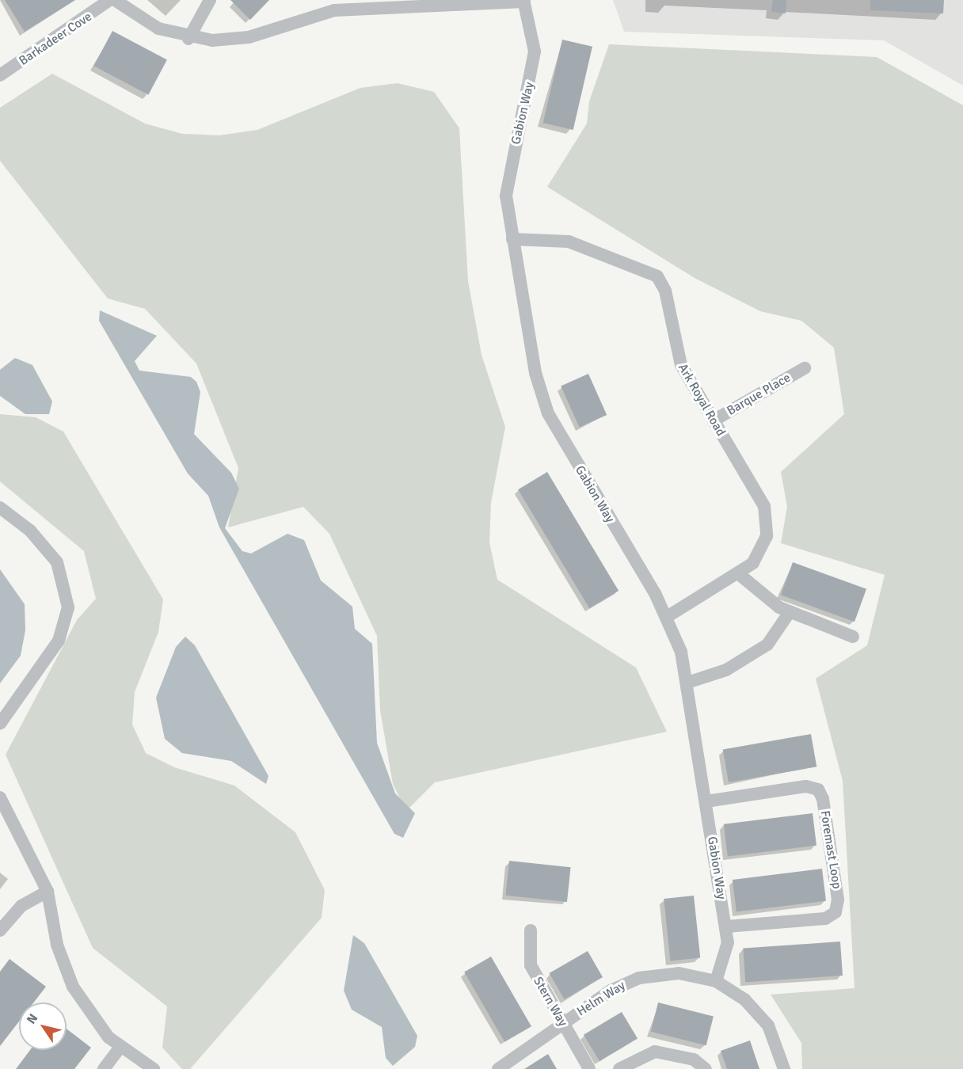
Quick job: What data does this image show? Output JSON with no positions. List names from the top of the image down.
{
  "streets": {
    "street": [
      "Barkadeer Cove",
      "Gabion Way",
      "Barque Place",
      "Ark Royal Road",
      "Foremast Loop",
      "Helm Way",
      "Stern Way"
    ]
  },
  "crossings": [
    ["Gabion Way", "Ark Royal Road"],
    ["Gabion Way", "Foremast Loop"],
    ["Gabion Way", "Helm Way"],
    ["Barque Place", "Ark Royal Road"],
    ["Helm Way", "Stern Way"]
  ],
  "north": "top left"
}
